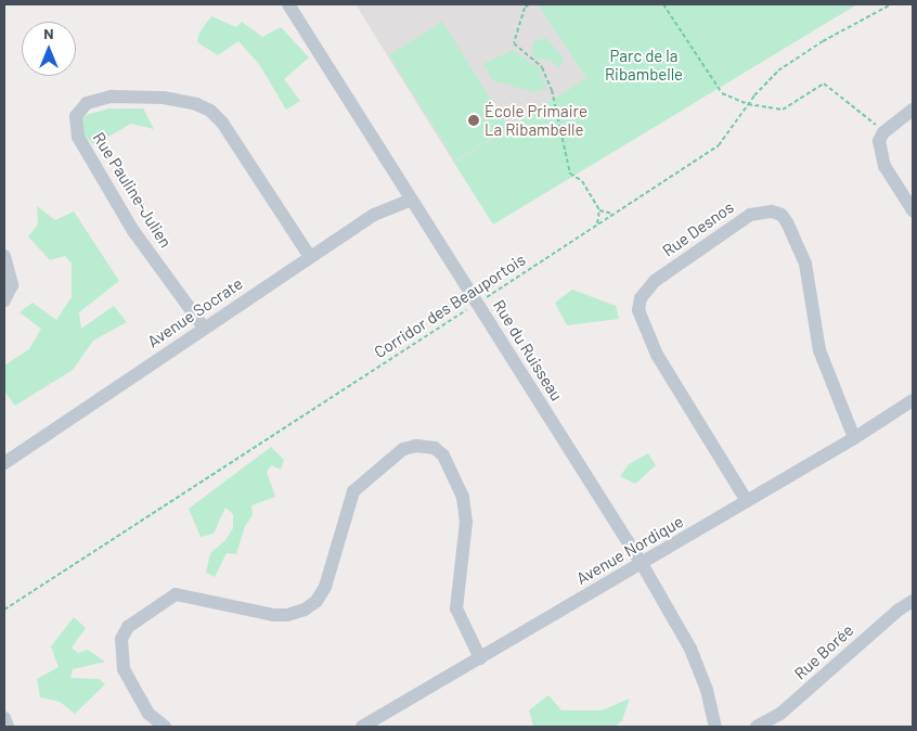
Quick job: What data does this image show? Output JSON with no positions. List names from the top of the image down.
{
  "streets": {
    "street": [
      "Rue Pauline-Julien",
      "Rue Desnos",
      "Avenue Socrate",
      "Rue du Ruisseau",
      "Avenue Nordique",
      "Rue Borée"
    ],
    "path": ["Corridor des Beauportois"]
  },
  "crossings": [
    ["Rue Pauline-Julien", "Avenue Socrate"],
    ["Rue Desnos", "Avenue Nordique"],
    ["Corridor des Beauportois", "Rue du Ruisseau"],
    ["Avenue Socrate", "Rue du Ruisseau"],
    ["Rue du Ruisseau", "Avenue Nordique"]
  ],
  "parks": ["Parc de la Ribambelle"],
  "places": ["École Primaire La Ribambelle"],
  "north": "top"
}
